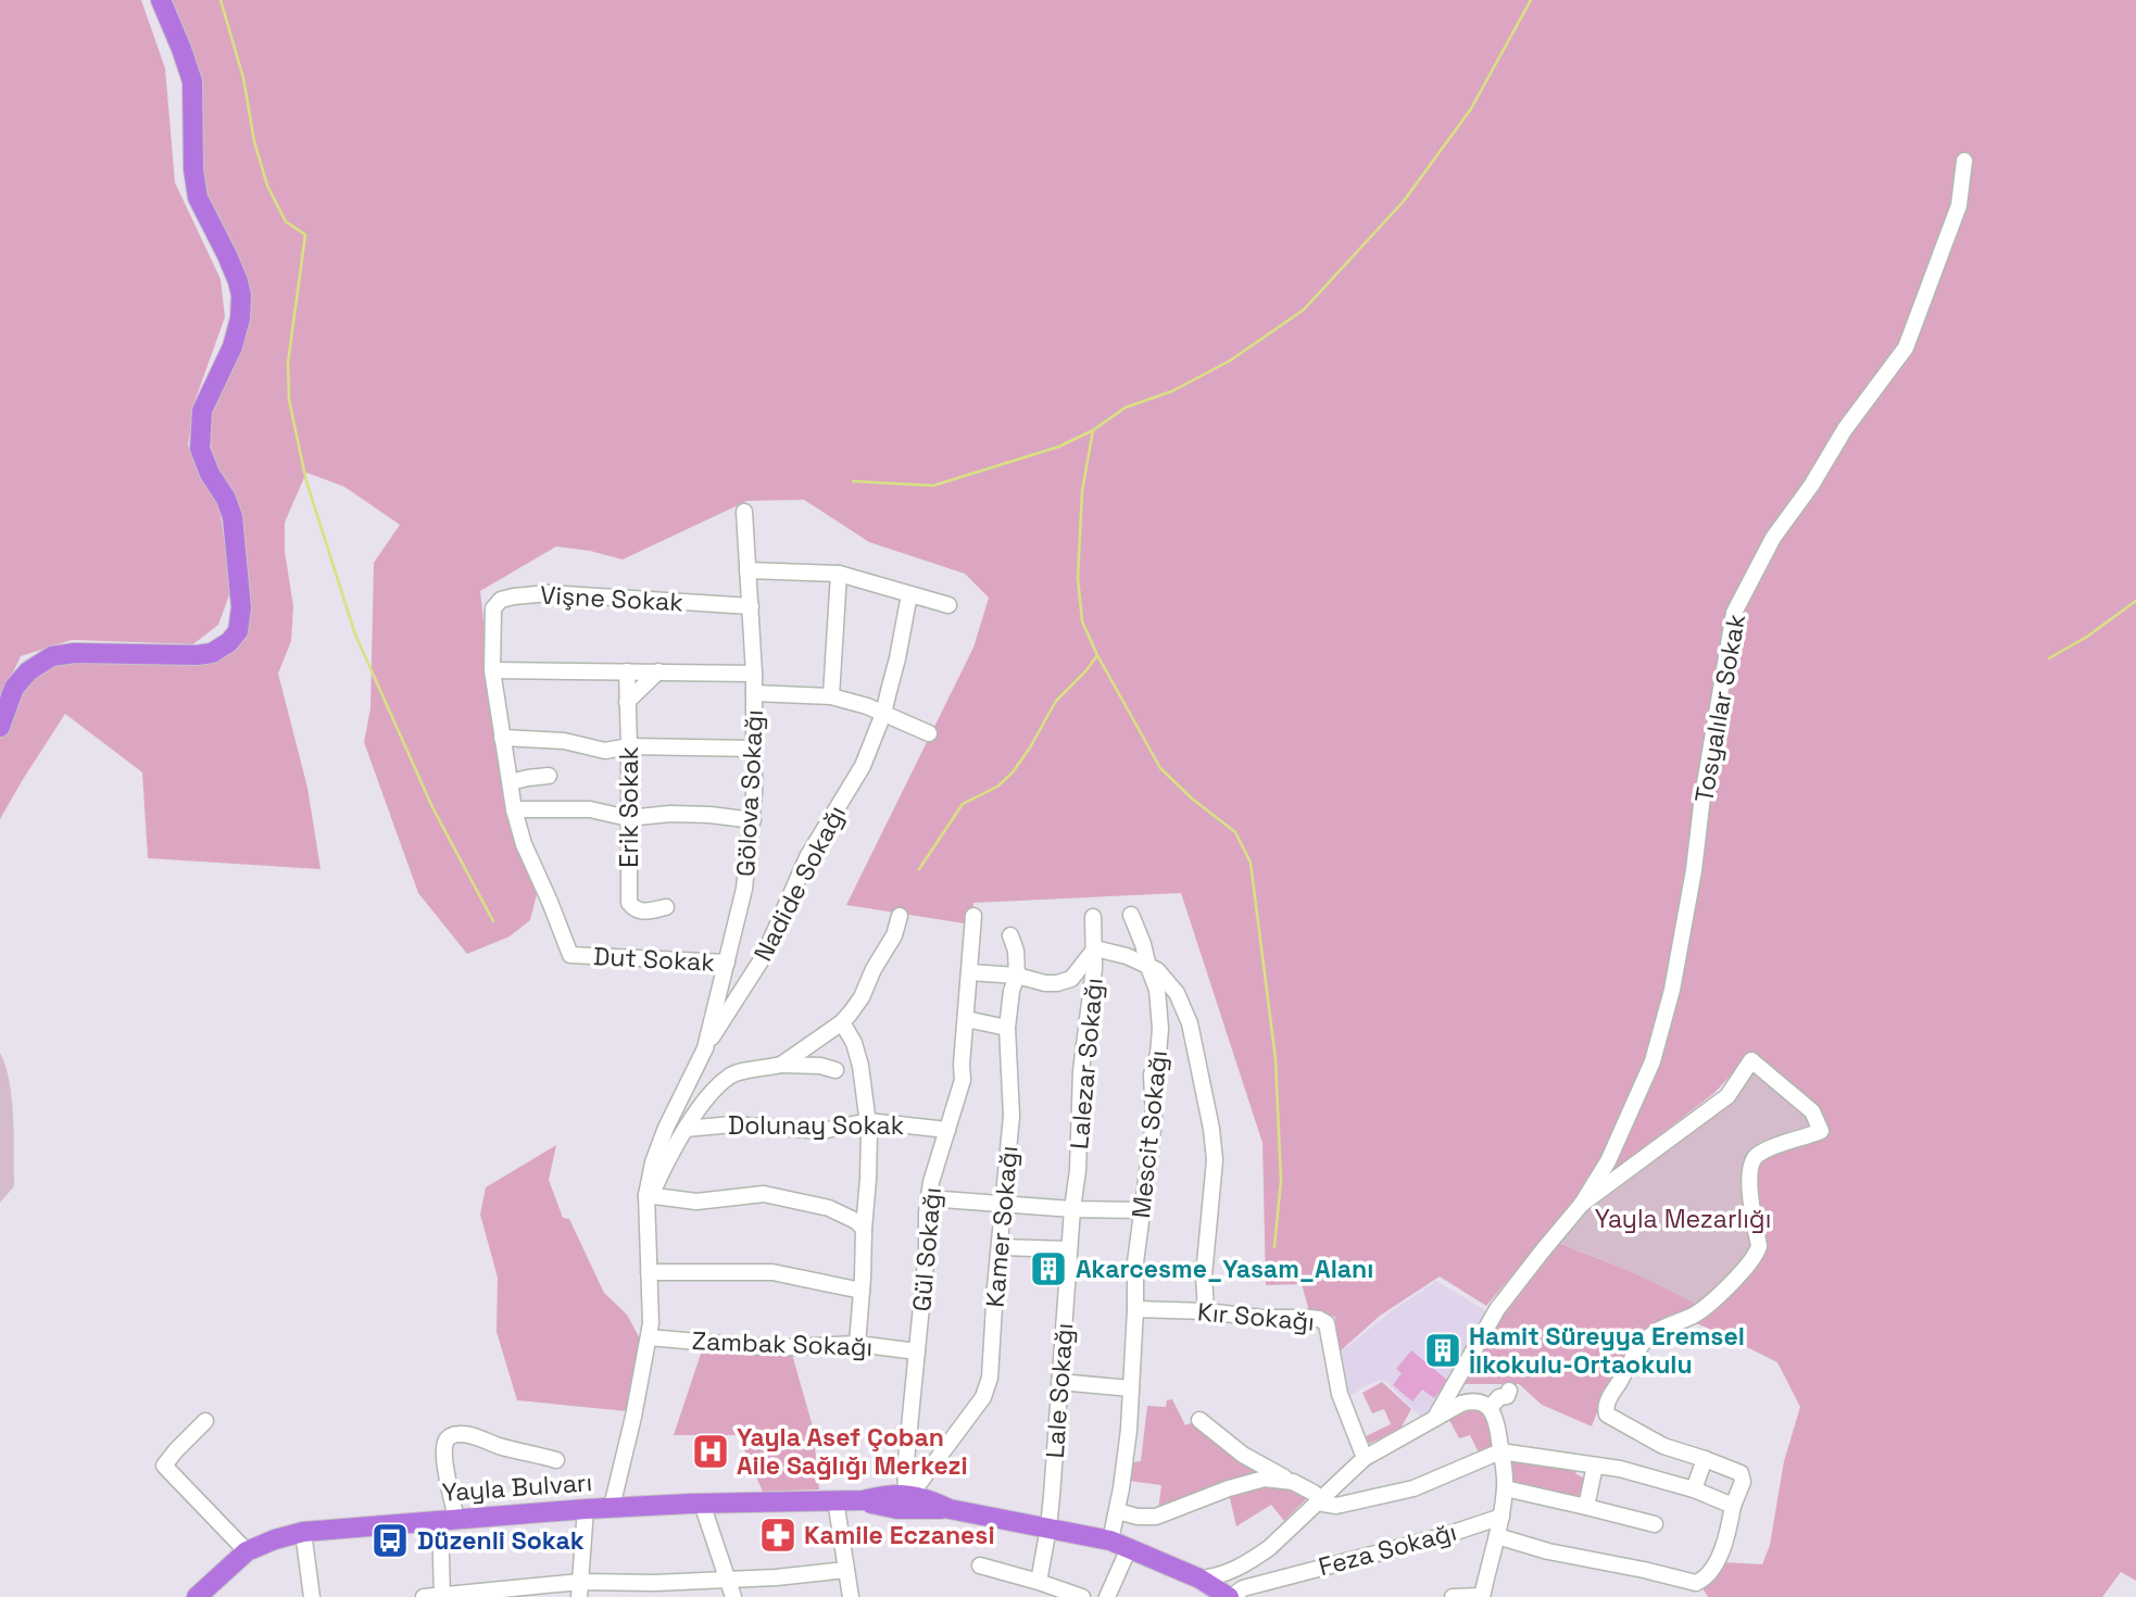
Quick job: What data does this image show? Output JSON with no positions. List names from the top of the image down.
{
  "streets": {
    "main road": ["Yayla Bulvarı"],
    "street": [
      "Vişne Sokak",
      "Tosyalılar Sokak",
      "Gölova Sokağı",
      "Erik Sokak",
      "Nadide Sokağı",
      "Dut Sokak",
      "Lalezar Sokağı",
      "Dolunay Sokak",
      "Mescit Sokağı",
      "Kamer Sokağı",
      "Gül Sokağı",
      "Kır Sokağı",
      "Zambak Sokağı",
      "Lale Sokağı",
      "Feza Sokağı"
    ]
  },
  "crossings": [
    ["Vişne Sokak", "Gölova Sokağı"],
    ["Gölova Sokağı", "Nadide Sokağı"],
    ["Gölova Sokağı", "Dut Sokak"],
    ["Lalezar Sokağı", "Lale Sokağı"],
    ["Dolunay Sokak", "Gül Sokağı"],
    ["Mescit Sokağı", "Kır Sokağı"],
    ["Mescit Sokağı", "Yayla Bulvarı"],
    ["Kamer Sokağı", "Gül Sokağı"],
    ["Kamer Sokağı", "Yayla Bulvarı"],
    ["Gül Sokağı", "Zambak Sokağı"],
    ["Gül Sokağı", "Yayla Bulvarı"],
    ["Lale Sokağı", "Yayla Bulvarı"],
    ["Yayla Bulvarı", "Feza Sokağı"]
  ],
  "parks": ["Yayla Mezarlığı"],
  "places": {
    "building": ["Akarcesme_Yasam_Alanı", "Hamit Süreyya Eremsel İlkokulu-Ortaokulu"],
    "hospital": ["Yayla Asef Çoban Aile Sağlığı Merkezi"],
    "pharmacy": ["Kamile Eczanesi"],
    "bus stop": ["Düzenli Sokak"]
  }
}
